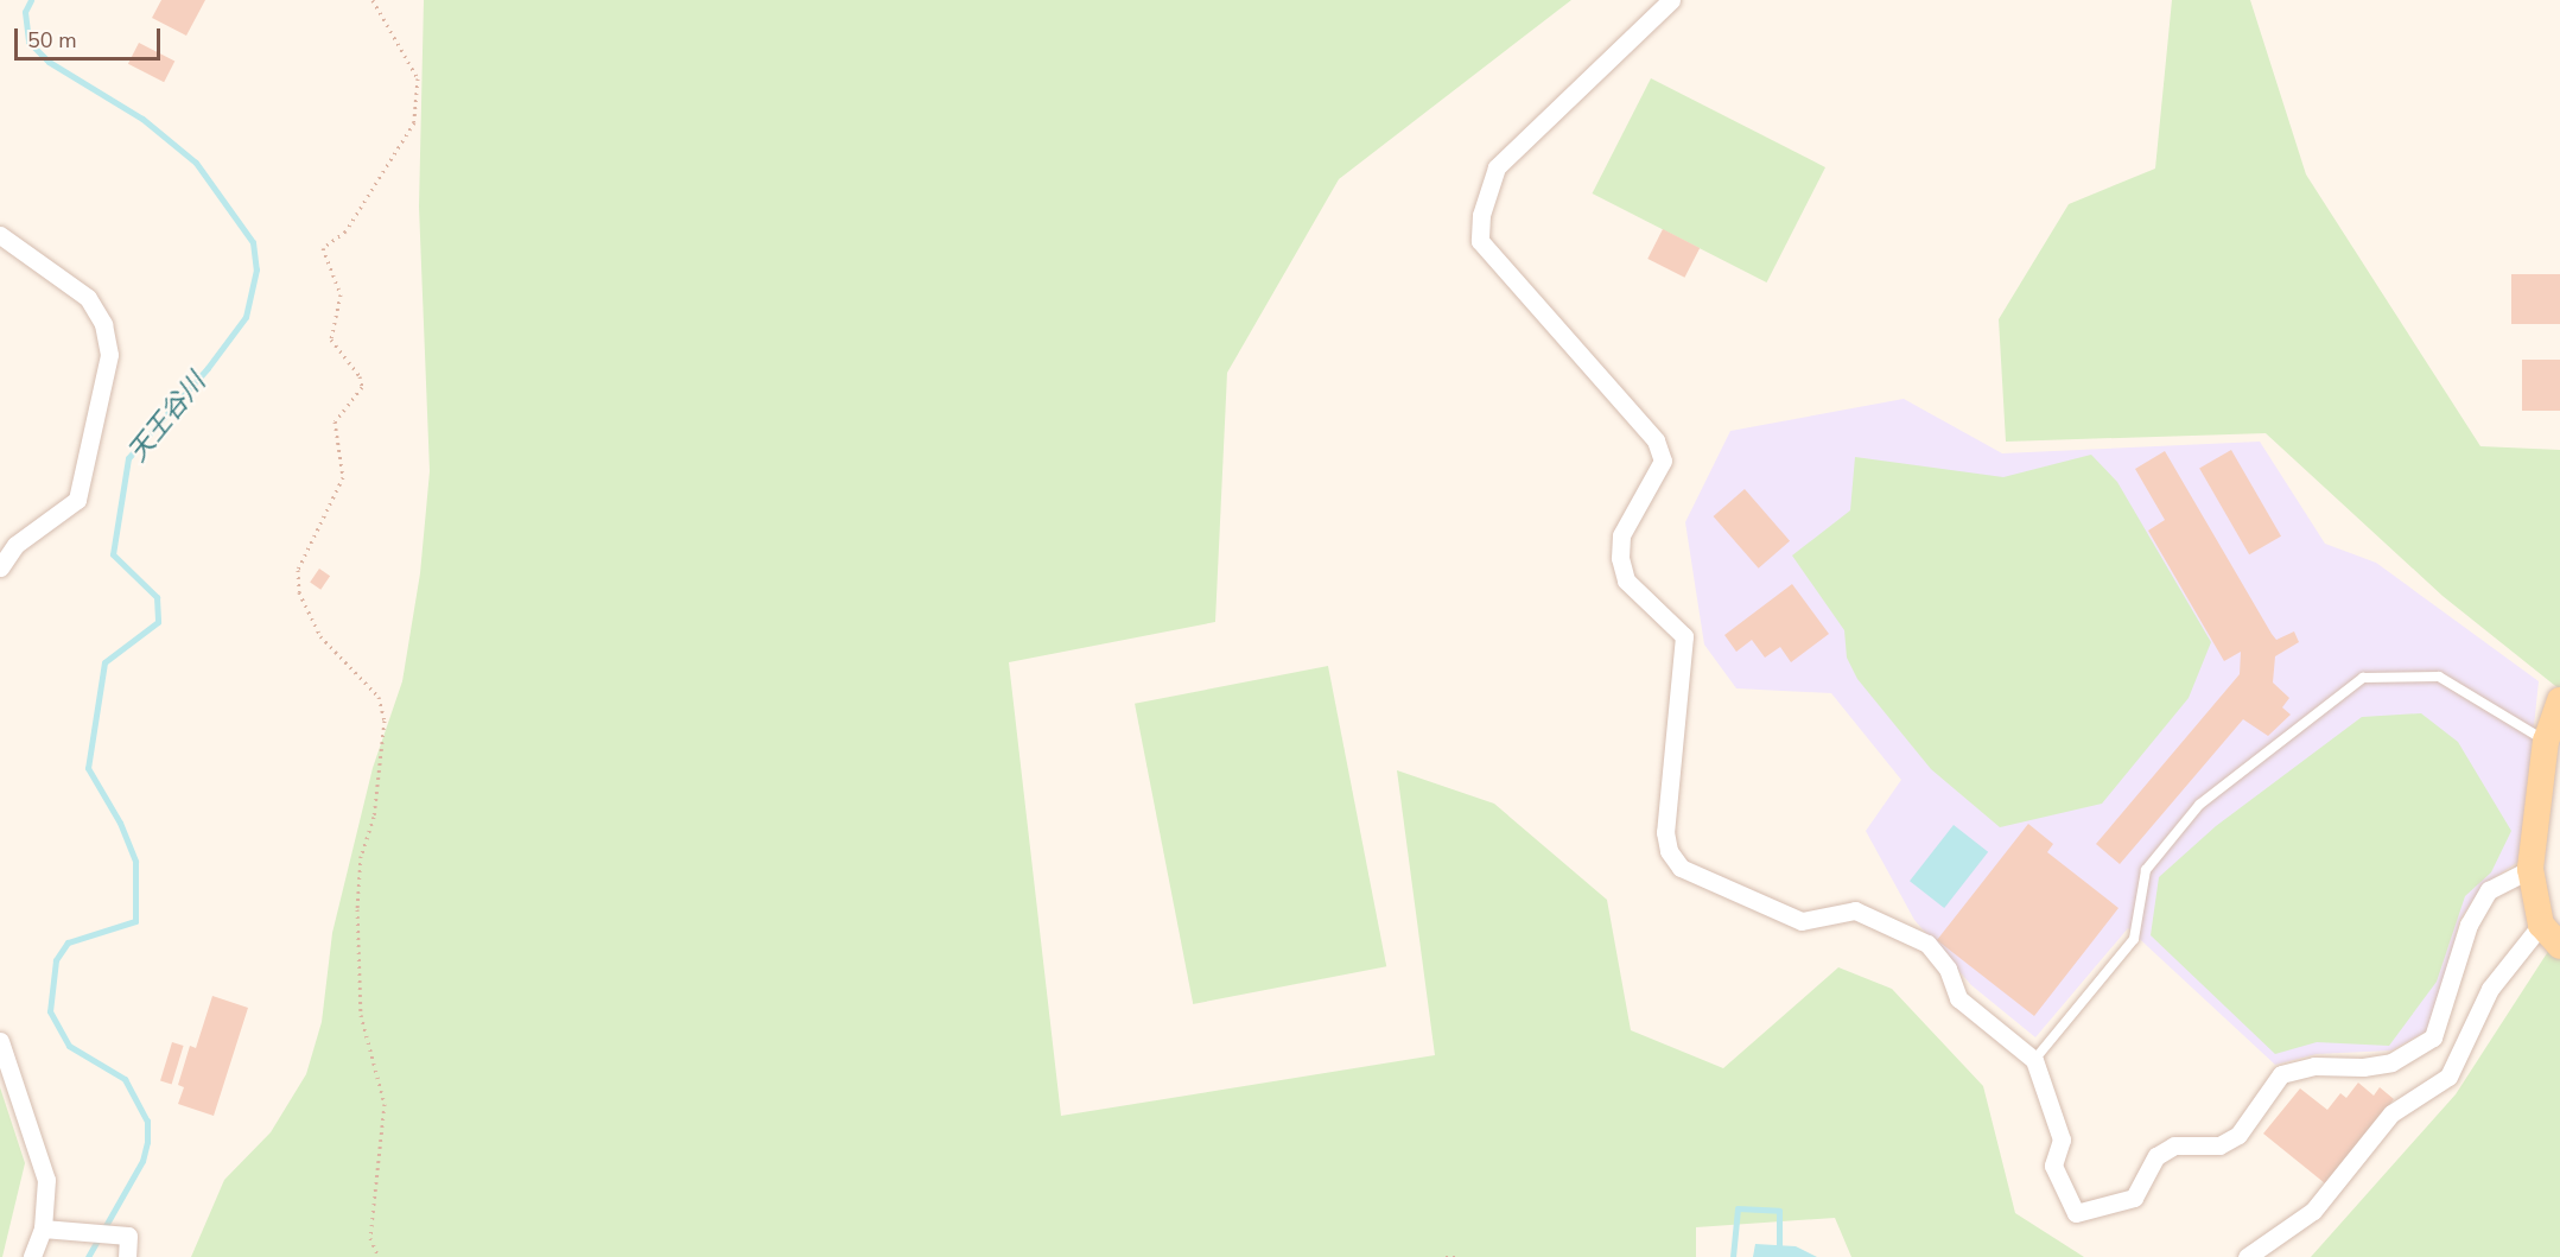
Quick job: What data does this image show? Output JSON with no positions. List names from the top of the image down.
{
  "water": ["天王谷川"],
  "scale_bar": "50 m"
}
